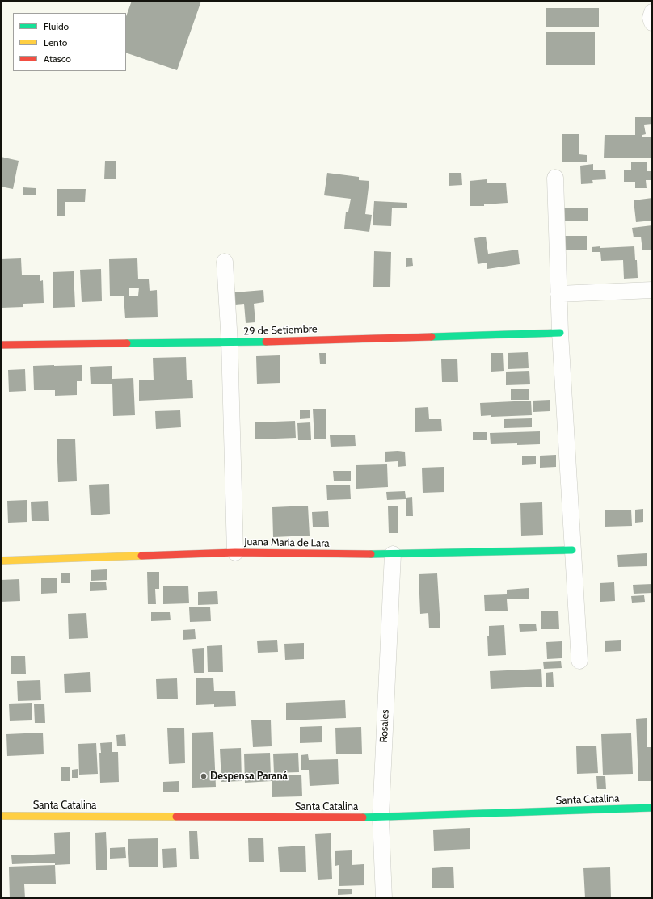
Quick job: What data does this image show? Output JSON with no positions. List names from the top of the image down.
{
  "streets": {
    "street": [
      "29 de Setiembre",
      "Juana Maria de Lara",
      "Rosales",
      "Santa Catalina"
    ]
  },
  "crossings": [
    ["Juana Maria de Lara", "Rosales"],
    ["Rosales", "Santa Catalina"]
  ],
  "places": ["Despensa Paraná"],
  "legend": ["Fluido", "Lento", "Atasco"]
}
